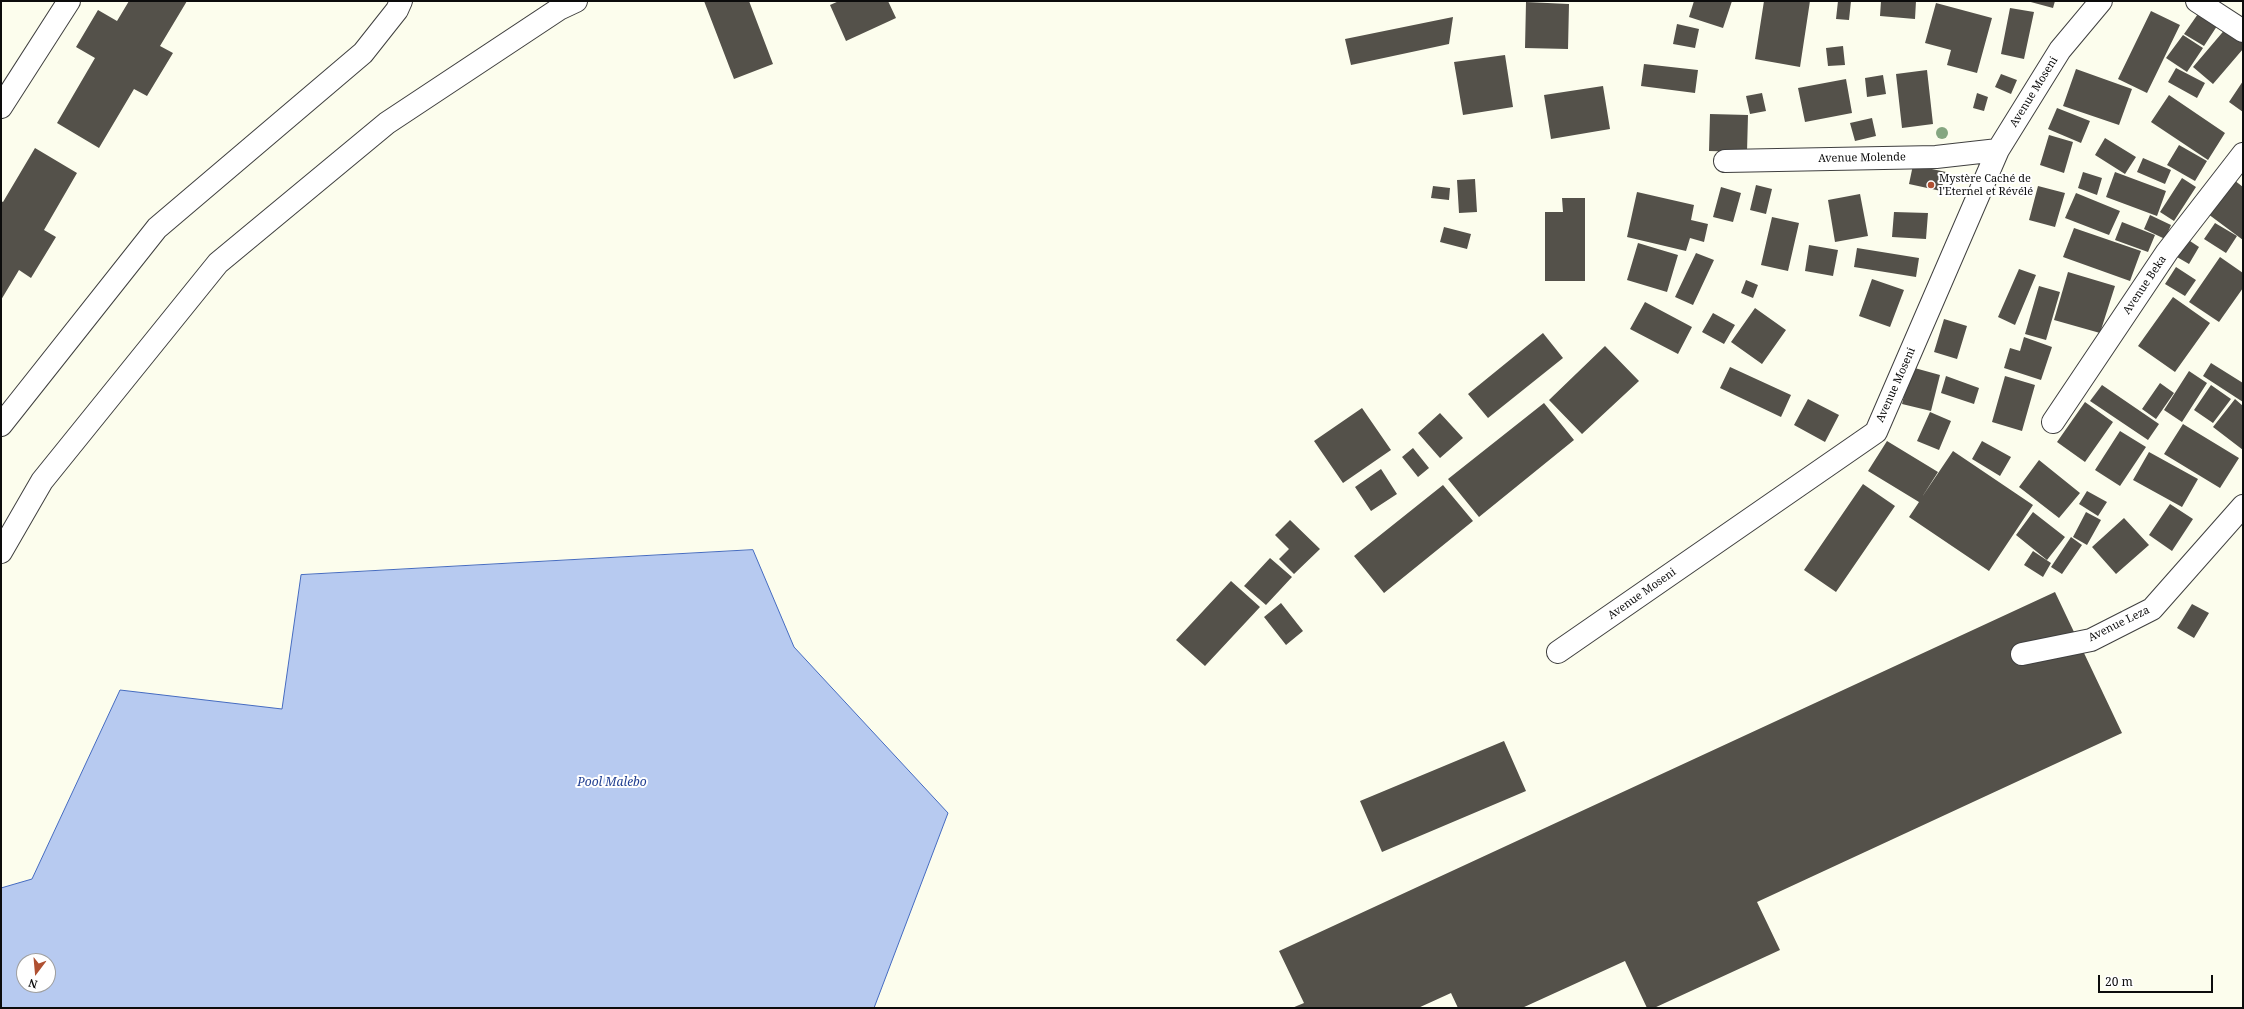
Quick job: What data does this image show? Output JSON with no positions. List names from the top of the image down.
{
  "streets": {
    "street": [
      "Avenue Moseni",
      "Avenue Molende",
      "Avenue Beka",
      "Avenue Leza"
    ]
  },
  "crossings": [
    ["Avenue Moseni", "Avenue Molende"]
  ],
  "water": ["Pool Malebo"],
  "places": ["Mystère Caché de l'Eternel et Révélé"],
  "scale_bar": "20 m",
  "north": "bottom"
}
